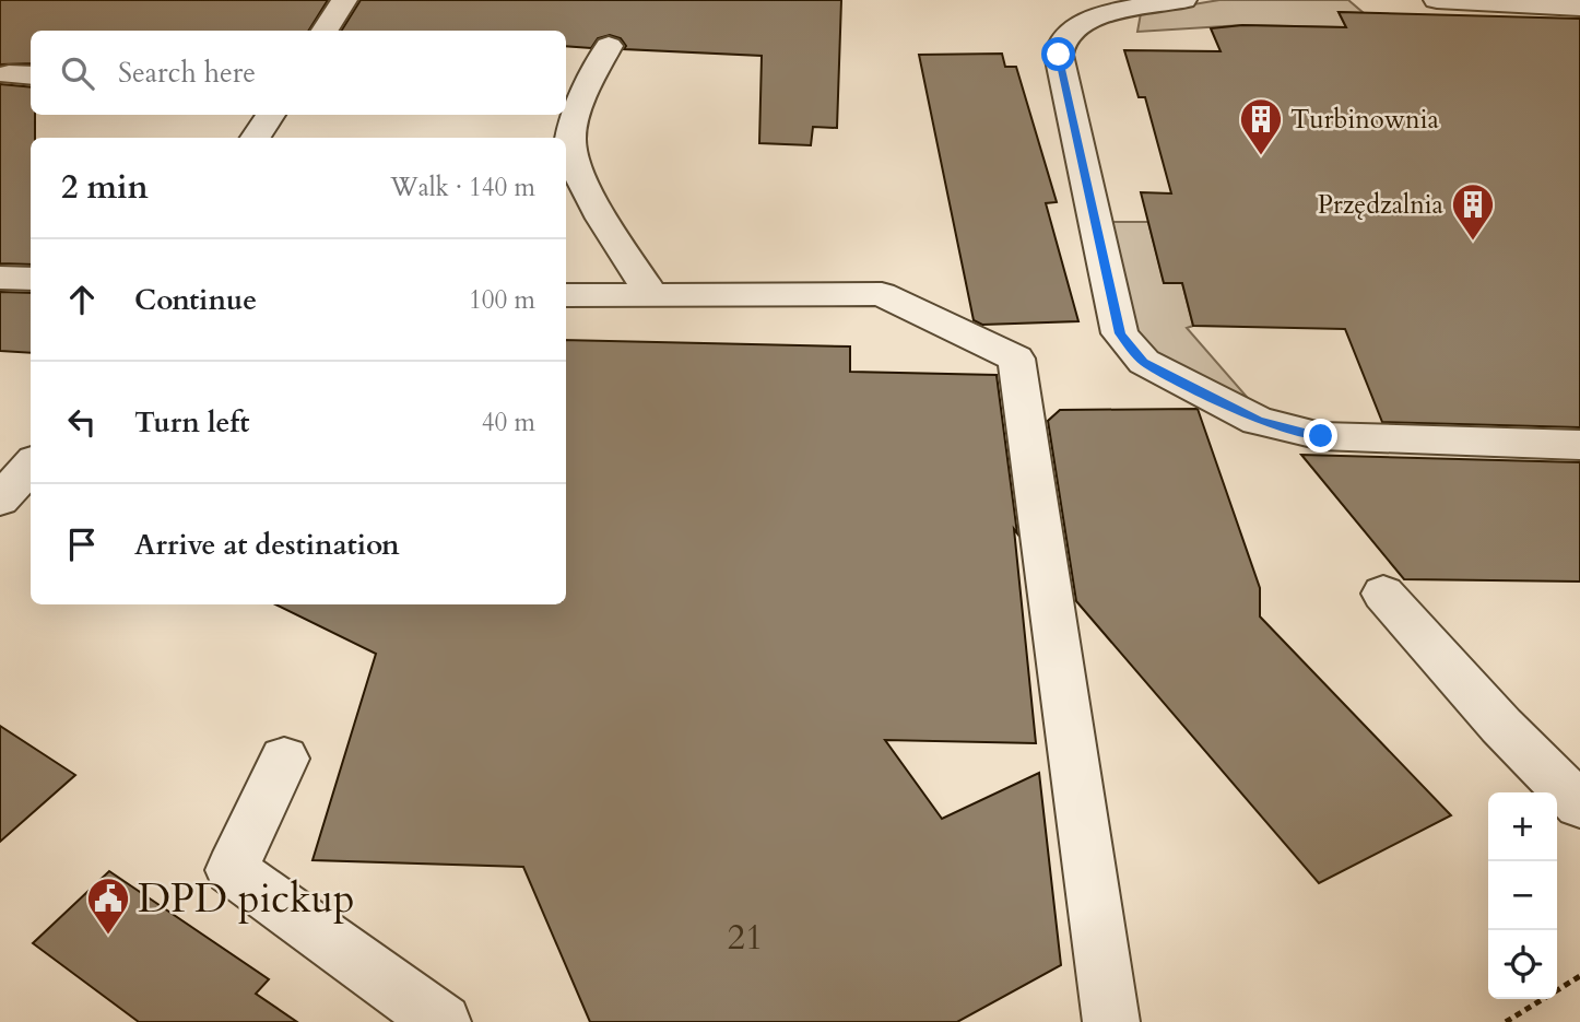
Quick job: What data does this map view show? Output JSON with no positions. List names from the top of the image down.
{
  "places": {
    "building": ["Turbinownia", "Przędzalnia"],
    "public building": ["DPD pickup"]
  },
  "house_numbers": ["21"],
  "page": {
    "search": "Search here",
    "heading": ["2 min", "Walk · 140 m"],
    "list": [
      ["Continue", "100 m"],
      ["Turn left", "40 m"],
      "Arrive at destination"
    ],
    "map_buttons": ["+", "−"]
  }
}
